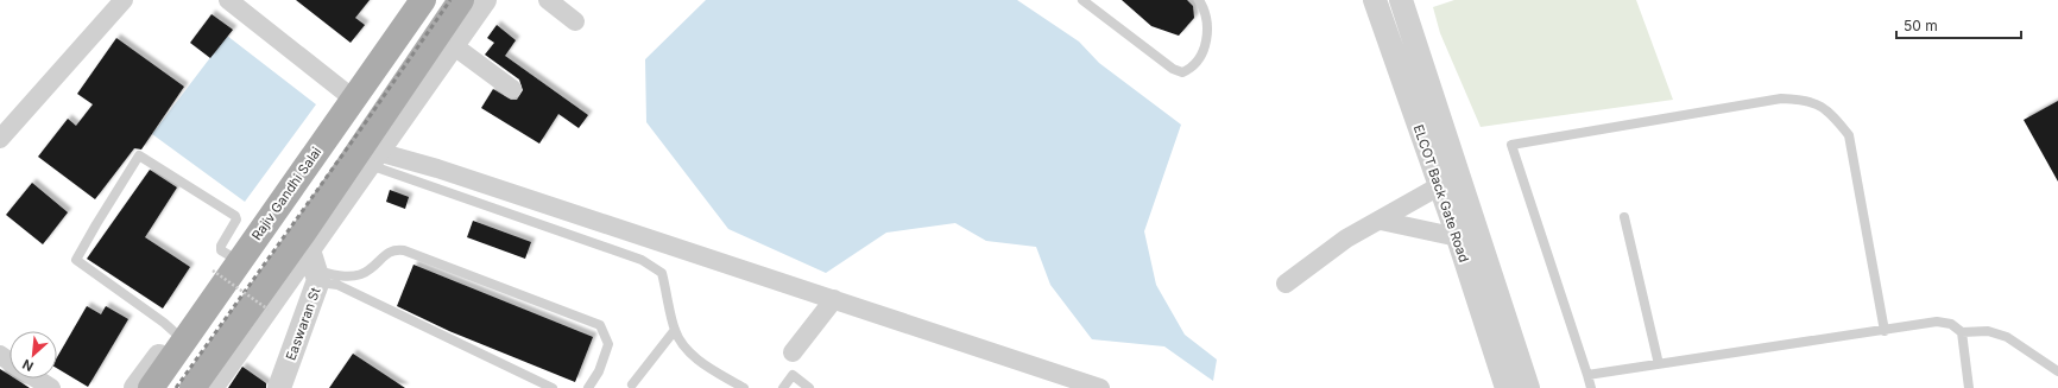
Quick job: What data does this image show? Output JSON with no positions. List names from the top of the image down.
{
  "streets": {
    "main road": ["Rajiv Gandhi Salai"],
    "street": ["ELCOT Back Gate Road", "Easwaran St"]
  },
  "scale_bar": "50 m",
  "north": "bottom left"
}
